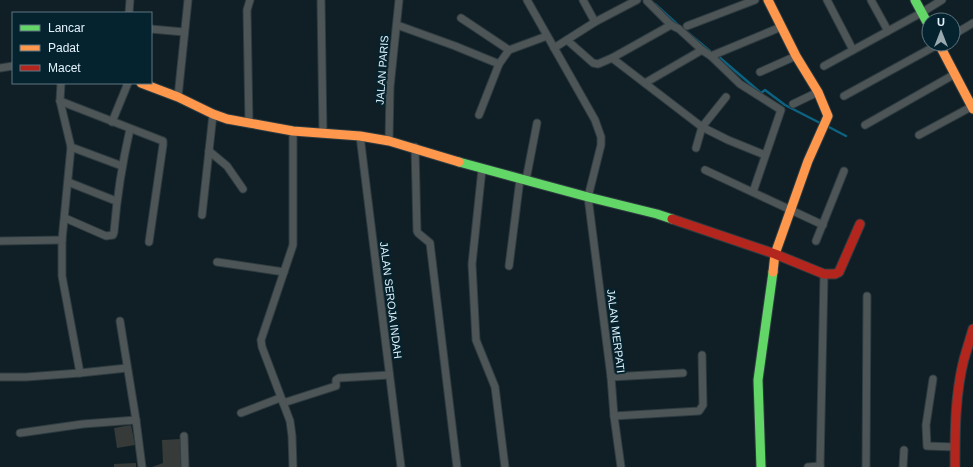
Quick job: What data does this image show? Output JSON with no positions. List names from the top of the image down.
{
  "streets": {
    "street": ["JALAN PARIS", "JALAN SEROJA INDAH", "JALAN MERPATI"]
  },
  "legend": ["Lancar", "Padat", "Macet"],
  "north": "top"
}
